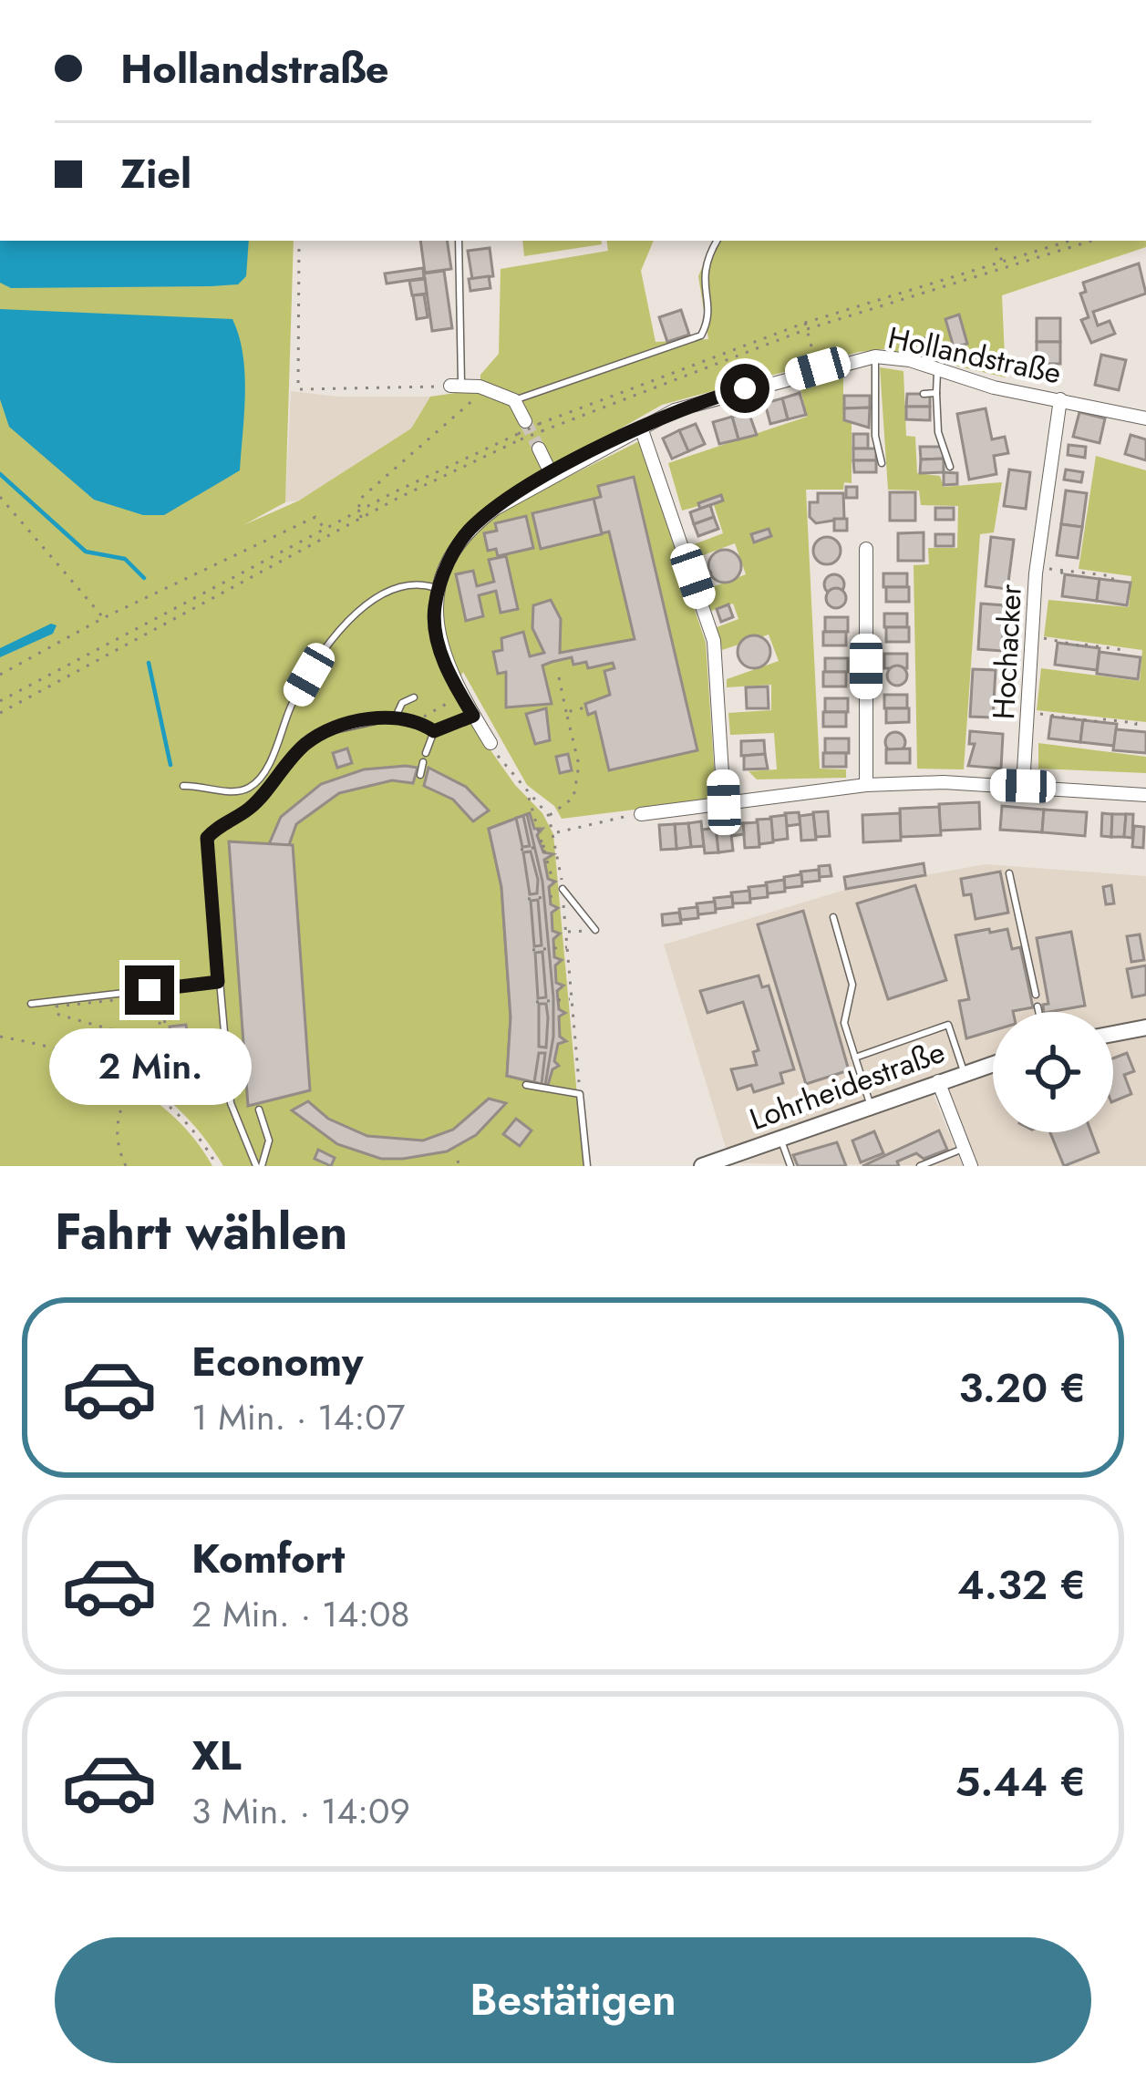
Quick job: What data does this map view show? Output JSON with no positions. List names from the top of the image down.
{
  "streets": {
    "street": ["Hollandstraße", "Hochacker", "Lohrheidestraße"]
  },
  "crossings": [
    ["Hollandstraße", "Hochacker"]
  ],
  "page": {
    "banner": ["Hollandstraße", "Ziel"],
    "bubble": "2 Min.",
    "heading": "Fahrt wählen",
    "list": [
      {
        "name": "Economy",
        "note": "1 Min. · 14:07",
        "value": "3.20 €"
      },
      {
        "name": "Komfort",
        "note": "2 Min. · 14:08",
        "value": "4.32 €"
      },
      {
        "name": "XL",
        "note": "3 Min. · 14:09",
        "value": "5.44 €"
      }
    ],
    "buttons": "Bestätigen"
  }
}
